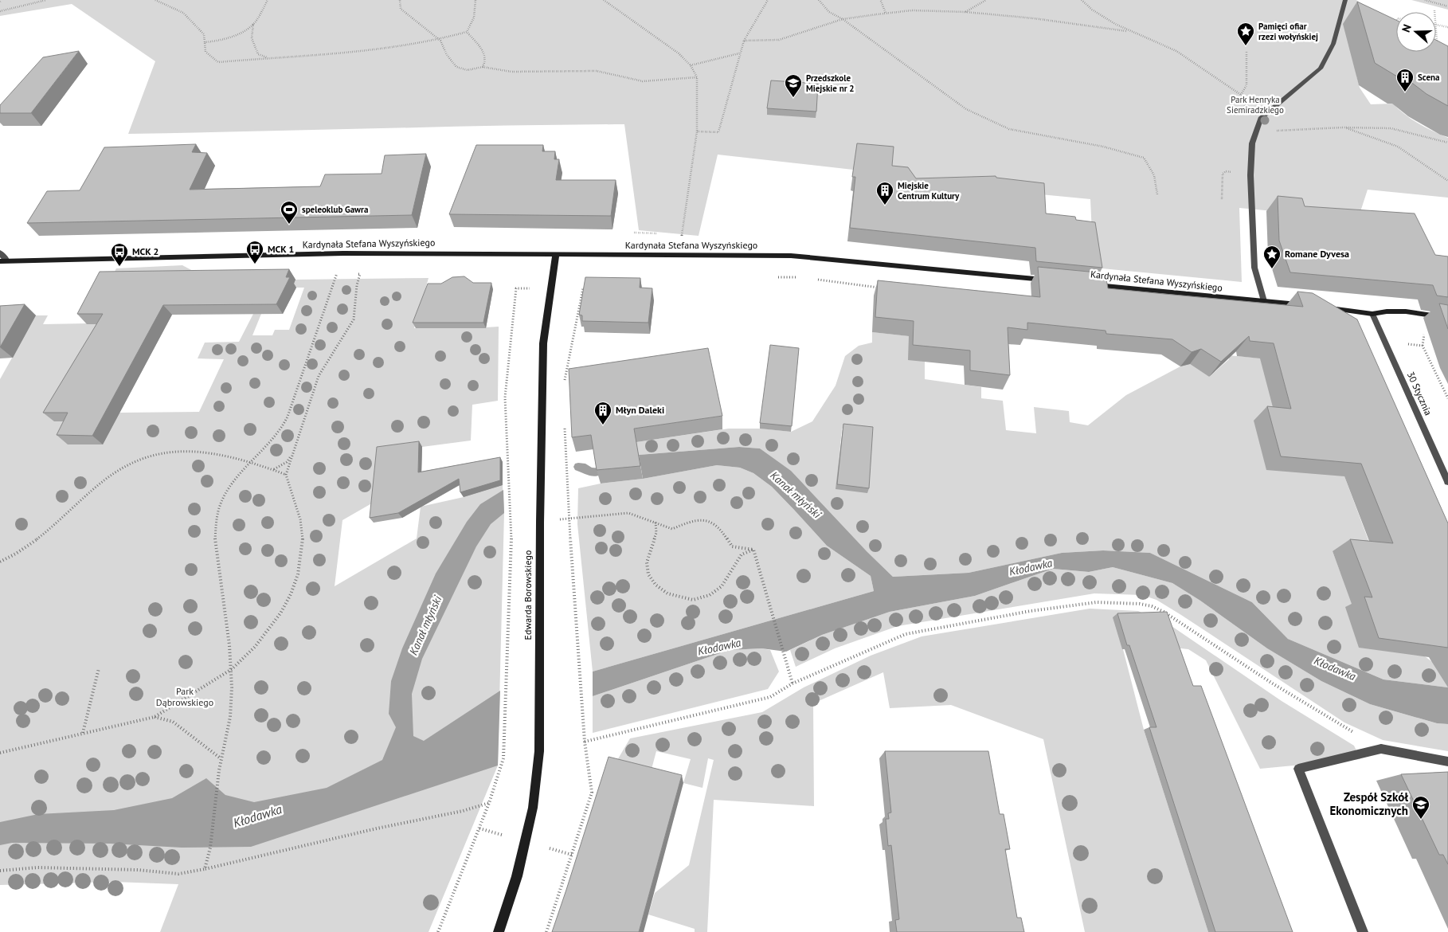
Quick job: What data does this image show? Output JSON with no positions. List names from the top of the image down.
{
  "streets": {
    "main road": ["Kardynała Stefana Wyszyńskiego", "Edwarda Borowskiego"],
    "street": ["30 Stycznia"]
  },
  "crossings": [
    ["Kardynała Stefana Wyszyńskiego", "Edwarda Borowskiego"]
  ],
  "water": ["Kanał młyński", "Kłodawka"],
  "parks": ["Park Henryka Siemiradzkiego", "Park Dąbrowskiego"],
  "places": {
    "place": ["Pamięci ofiar rzezi wołyńskiej", "Romane Dyvesa"],
    "building": ["Scena", "Miejskie Centrum Kultury", "Młyn Daleki"],
    "school or university": ["Przedszkole Miejskie nr 2", "Zespół Szkół Ekonomicznych"],
    "sports": ["speleoklub Gawra"],
    "bus stop": ["MCK 1", "MCK 2"]
  },
  "north": "left"
}
